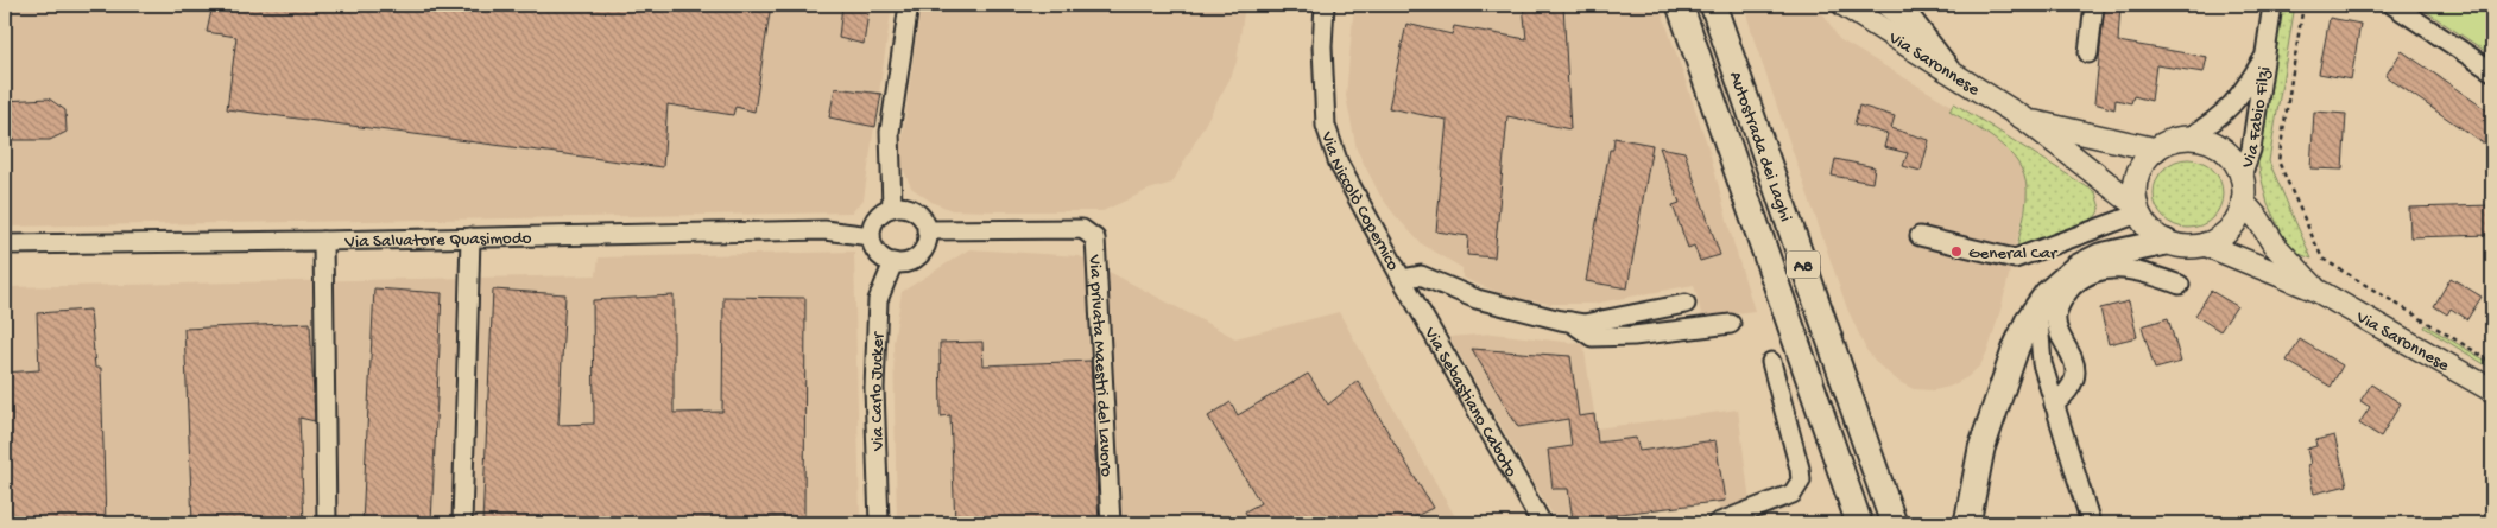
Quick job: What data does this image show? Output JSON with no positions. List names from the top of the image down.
{
  "streets": {
    "highway": ["Autostrada dei Laghi", "A8"],
    "main road": ["Via Saronnese"],
    "street": [
      "Via Fabio Filzi",
      "Via Niccolò Copernico",
      "Via Salvatore Quasimodo",
      "Via privata Maestri del Lavoro",
      "Via Carlo Jucker",
      "Via Sebastiano Caboto"
    ]
  },
  "crossings": [
    ["Via Saronnese", "Via Fabio Filzi"],
    ["Via Niccolò Copernico", "Via Sebastiano Caboto"],
    ["Via Salvatore Quasimodo", "Via privata Maestri del Lavoro"],
    ["Via Salvatore Quasimodo", "Via Carlo Jucker"],
    ["Via privata Maestri del Lavoro", "Via Carlo Jucker"]
  ],
  "places": ["General Car"]
}
